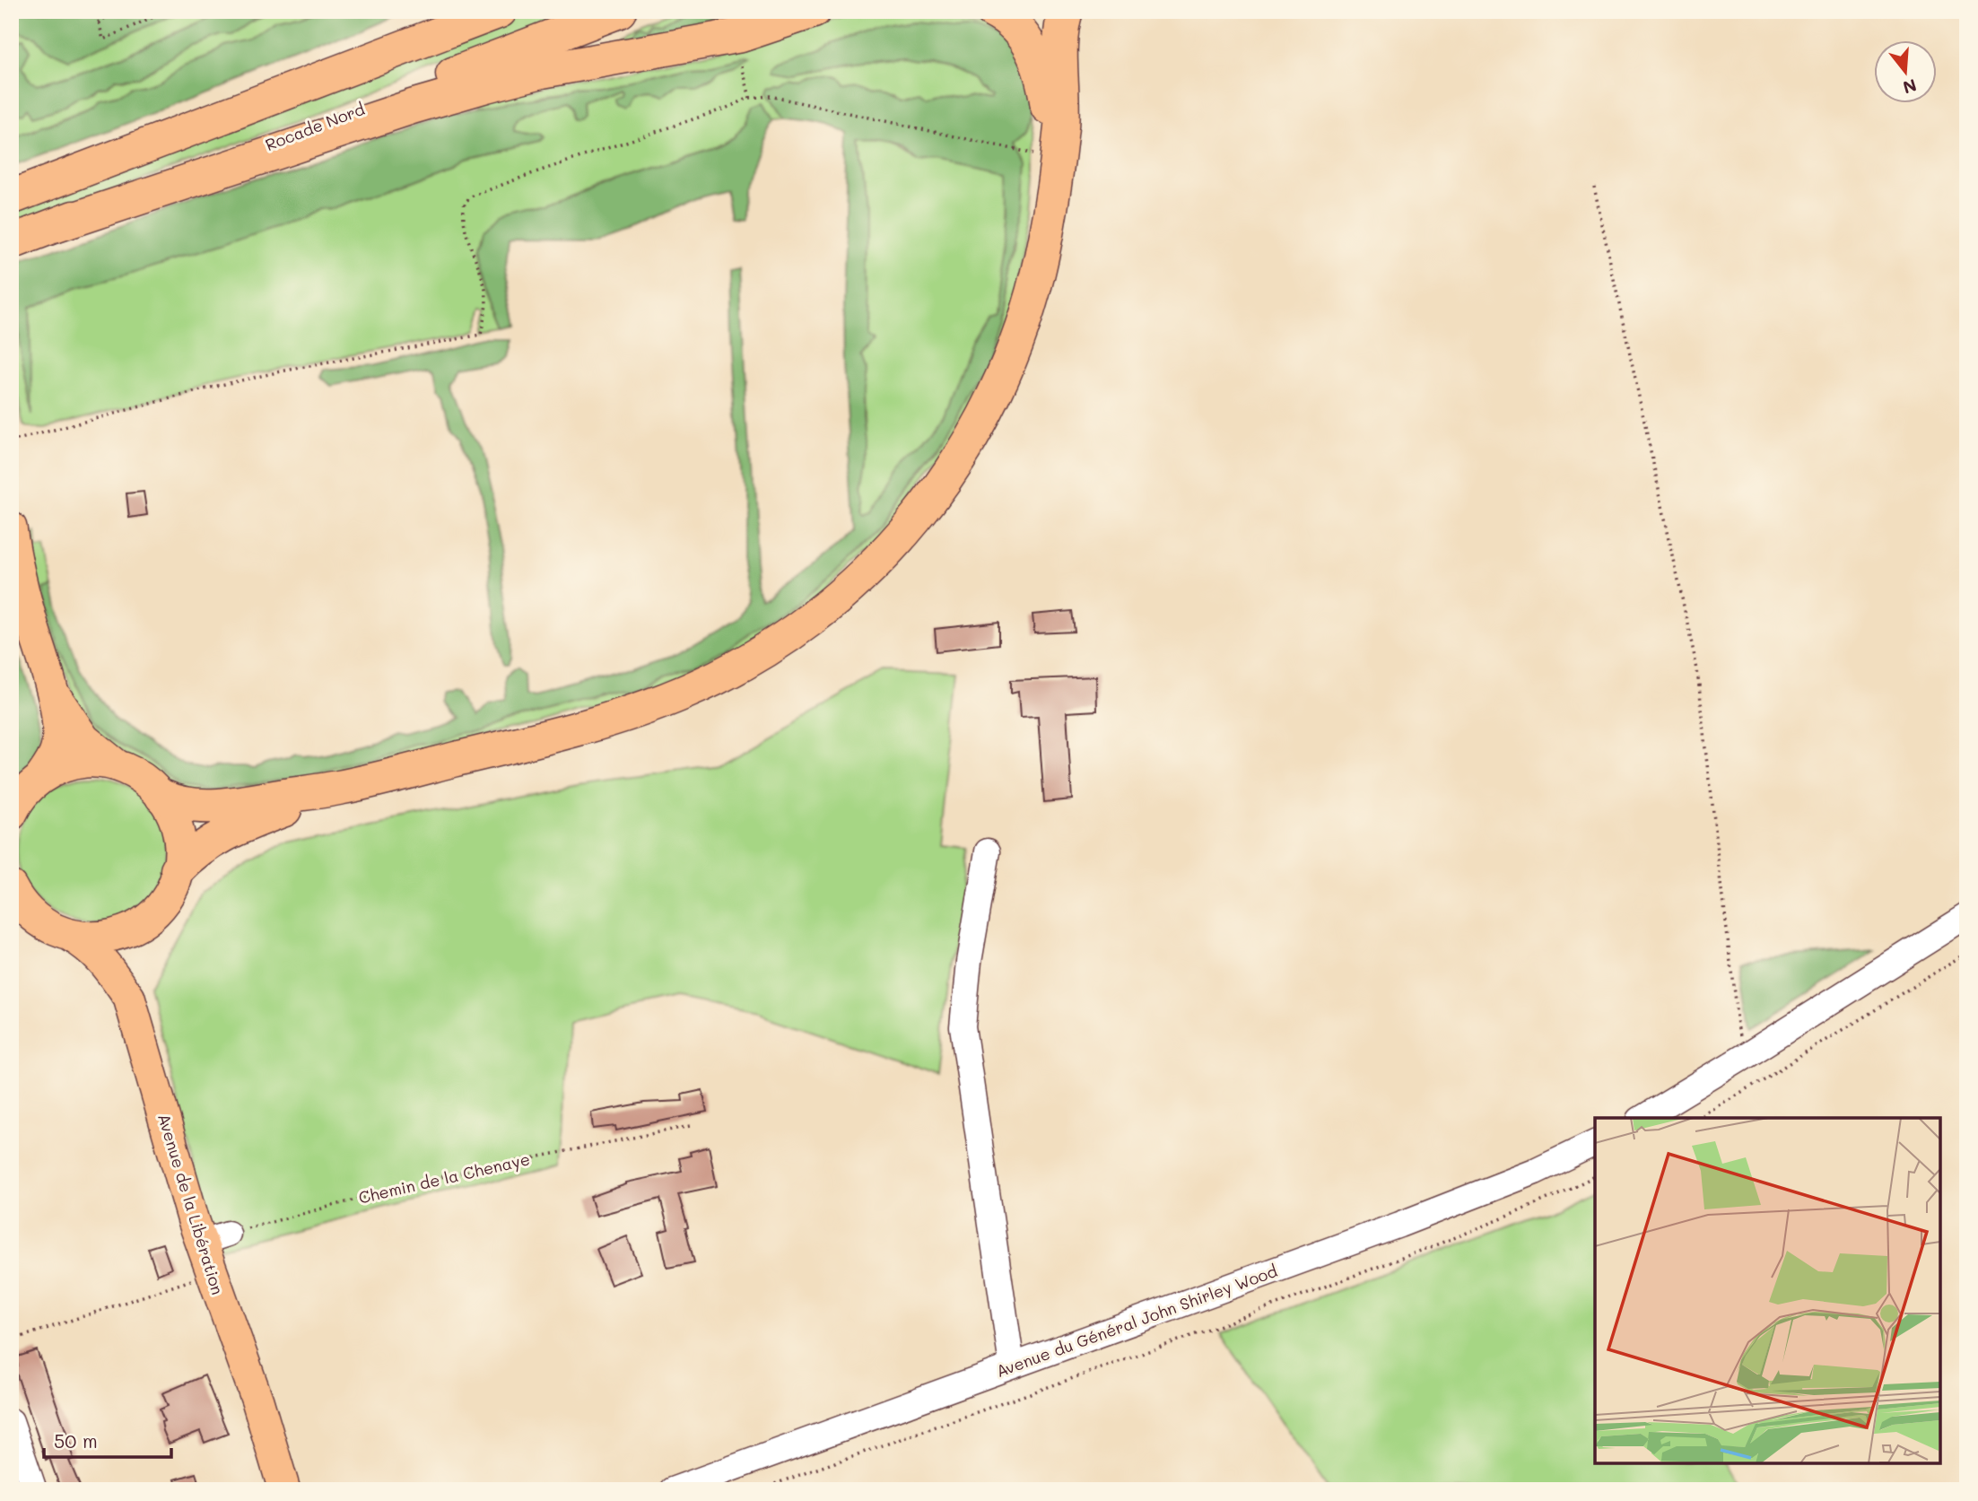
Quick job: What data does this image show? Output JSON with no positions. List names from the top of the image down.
{
  "streets": {
    "highway": ["Rocade Nord"],
    "main road": ["Avenue de la Libération"],
    "street": ["Avenue du Général John Shirley Wood"],
    "path": ["Chemin de la Chenaye"]
  },
  "crossings": [
    ["Chemin de la Chenaye", "Avenue de la Libération"]
  ],
  "scale_bar": "50 m",
  "north": "bottom"
}
